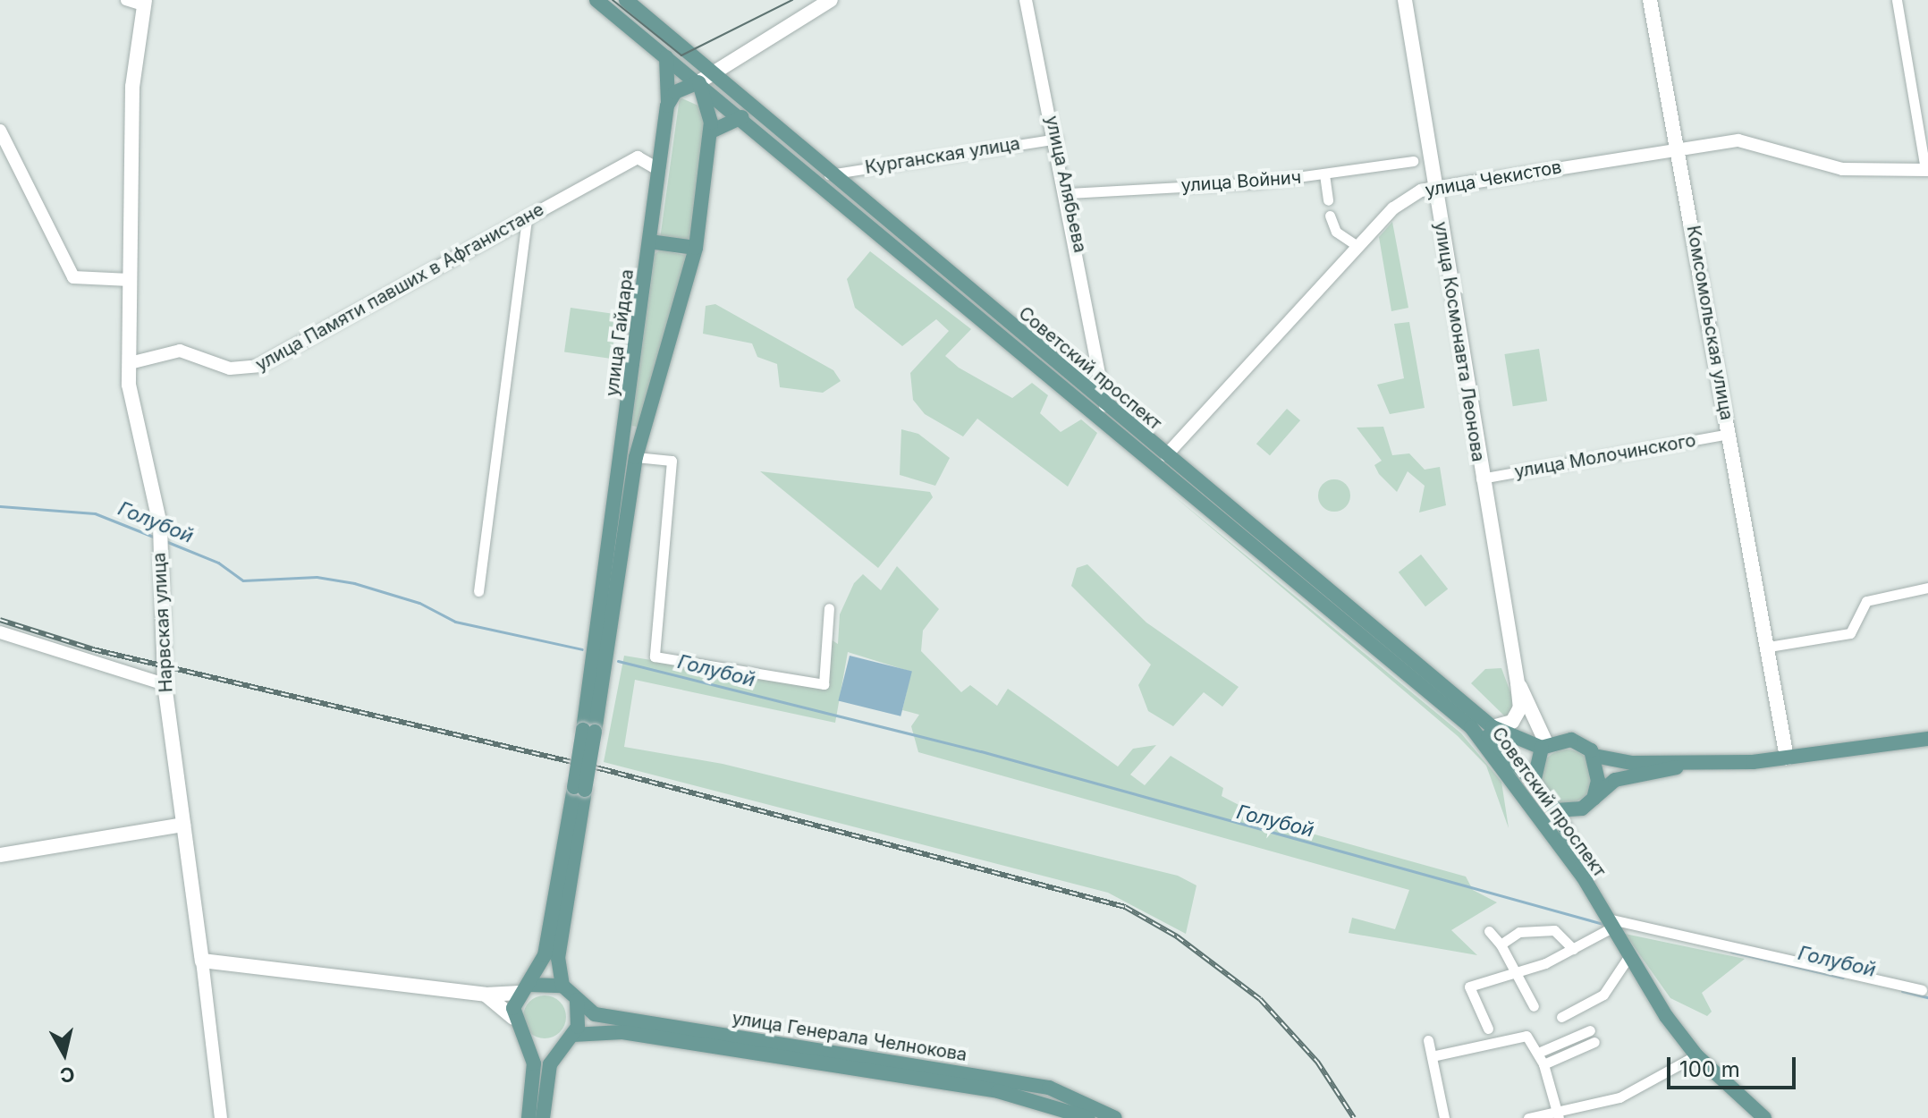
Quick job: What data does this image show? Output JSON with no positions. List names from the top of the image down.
{
  "streets": {
    "main road": [
      "Комсомольская улица",
      "улица Гайдара",
      "улица Космонавта Леонова",
      "Советский проспект",
      "Нарвская улица",
      "улица Генерала Челнокова"
    ],
    "street": [
      "Курганская улица",
      "улица Чекистов",
      "улица Войнич",
      "улица Алябьева",
      "улица Памяти павших в Афганистане",
      "улица Молочинского"
    ]
  },
  "crossings": [
    ["Курганская улица", "улица Алябьева"],
    ["Курганская улица", "Советский проспект"],
    ["улица Чекистов", "Комсомольская улица"],
    ["улица Чекистов", "улица Космонавта Леонова"],
    ["улица Чекистов", "Советский проспект"],
    ["улица Войнич", "улица Алябьева"],
    ["улица Алябьева", "Советский проспект"],
    ["улица Памяти павших в Афганистане", "улица Гайдара"],
    ["улица Памяти павших в Афганистане", "Нарвская улица"],
    ["Комсомольская улица", "улица Молочинского"],
    ["улица Гайдара", "Советский проспект"],
    ["улица Гайдара", "улица Генерала Челнокова"],
    ["улица Космонавта Леонова", "Советский проспект"],
    ["улица Космонавта Леонова", "улица Молочинского"]
  ],
  "water": ["Голубой"],
  "scale_bar": "100 m",
  "north": "bottom"
}
